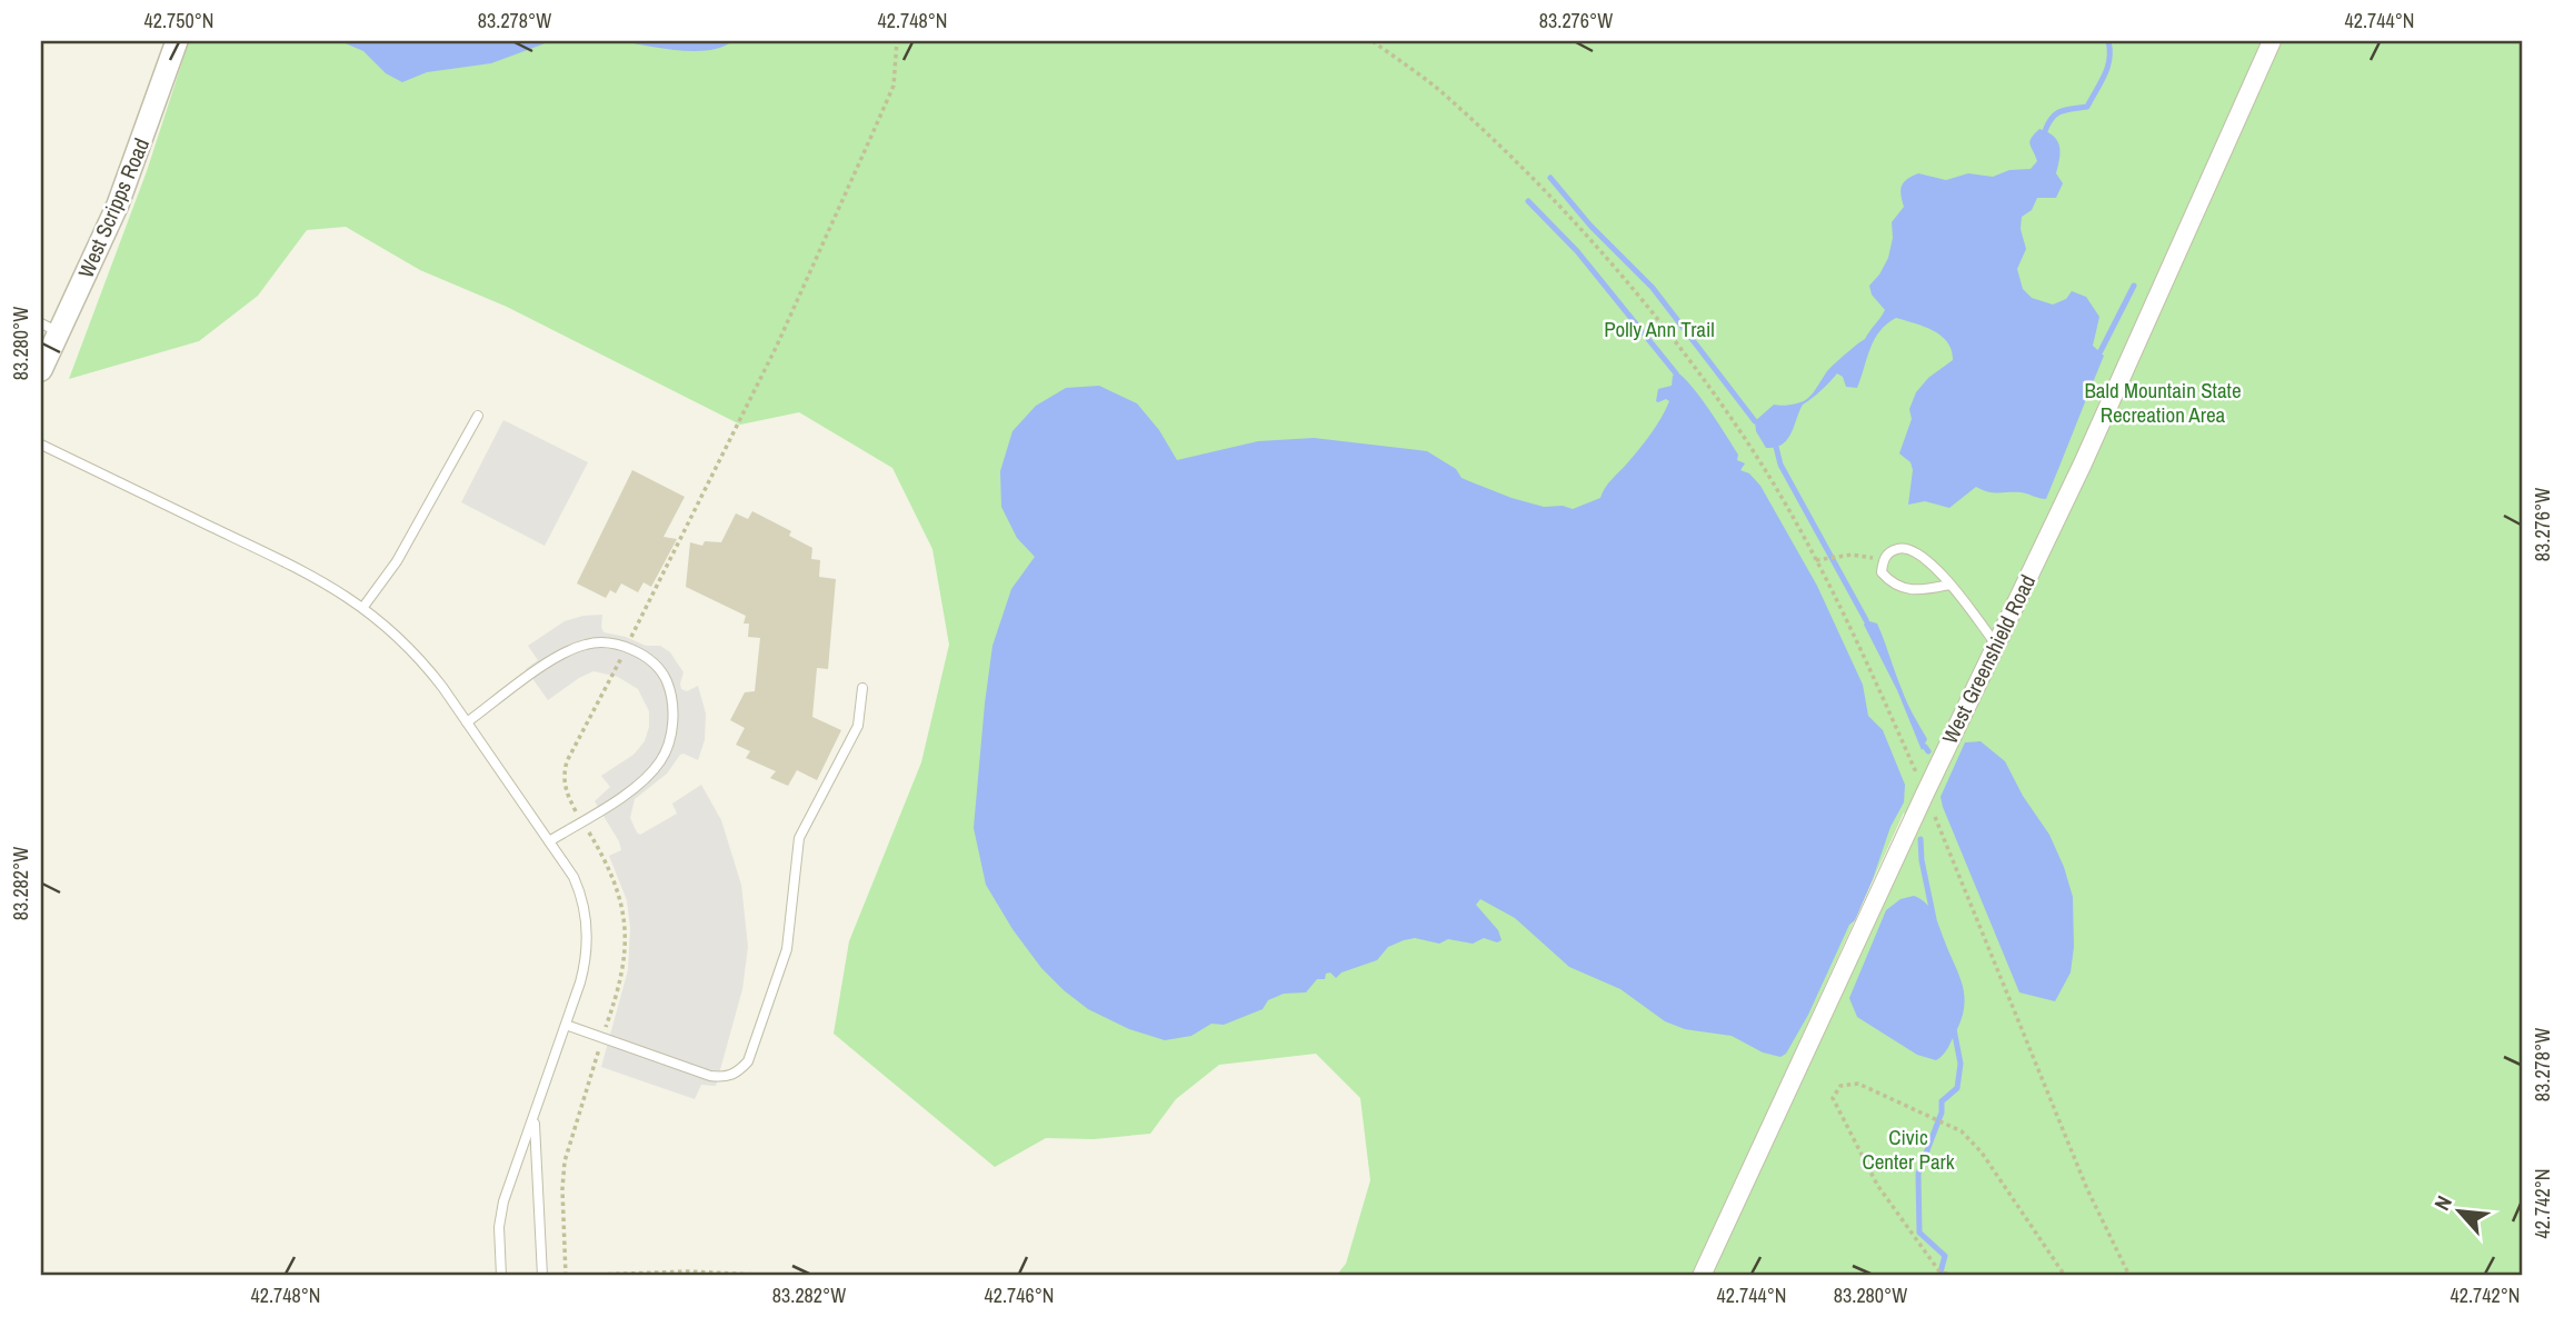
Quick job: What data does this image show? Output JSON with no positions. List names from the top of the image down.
{
  "streets": {
    "street": ["West Scripps Road", "West Greenshield Road"]
  },
  "parks": ["Polly Ann Trail", "Bald Mountain State Recreation Area", "Civic Center Park"],
  "north": "top left",
  "coordinates": [
    "42.750°N",
    "83.278°W",
    "42.748°N",
    "83.276°W",
    "42.744°N",
    "83.280°W",
    "83.282°W",
    "42.742°N",
    "42.746°N"
  ]
}
